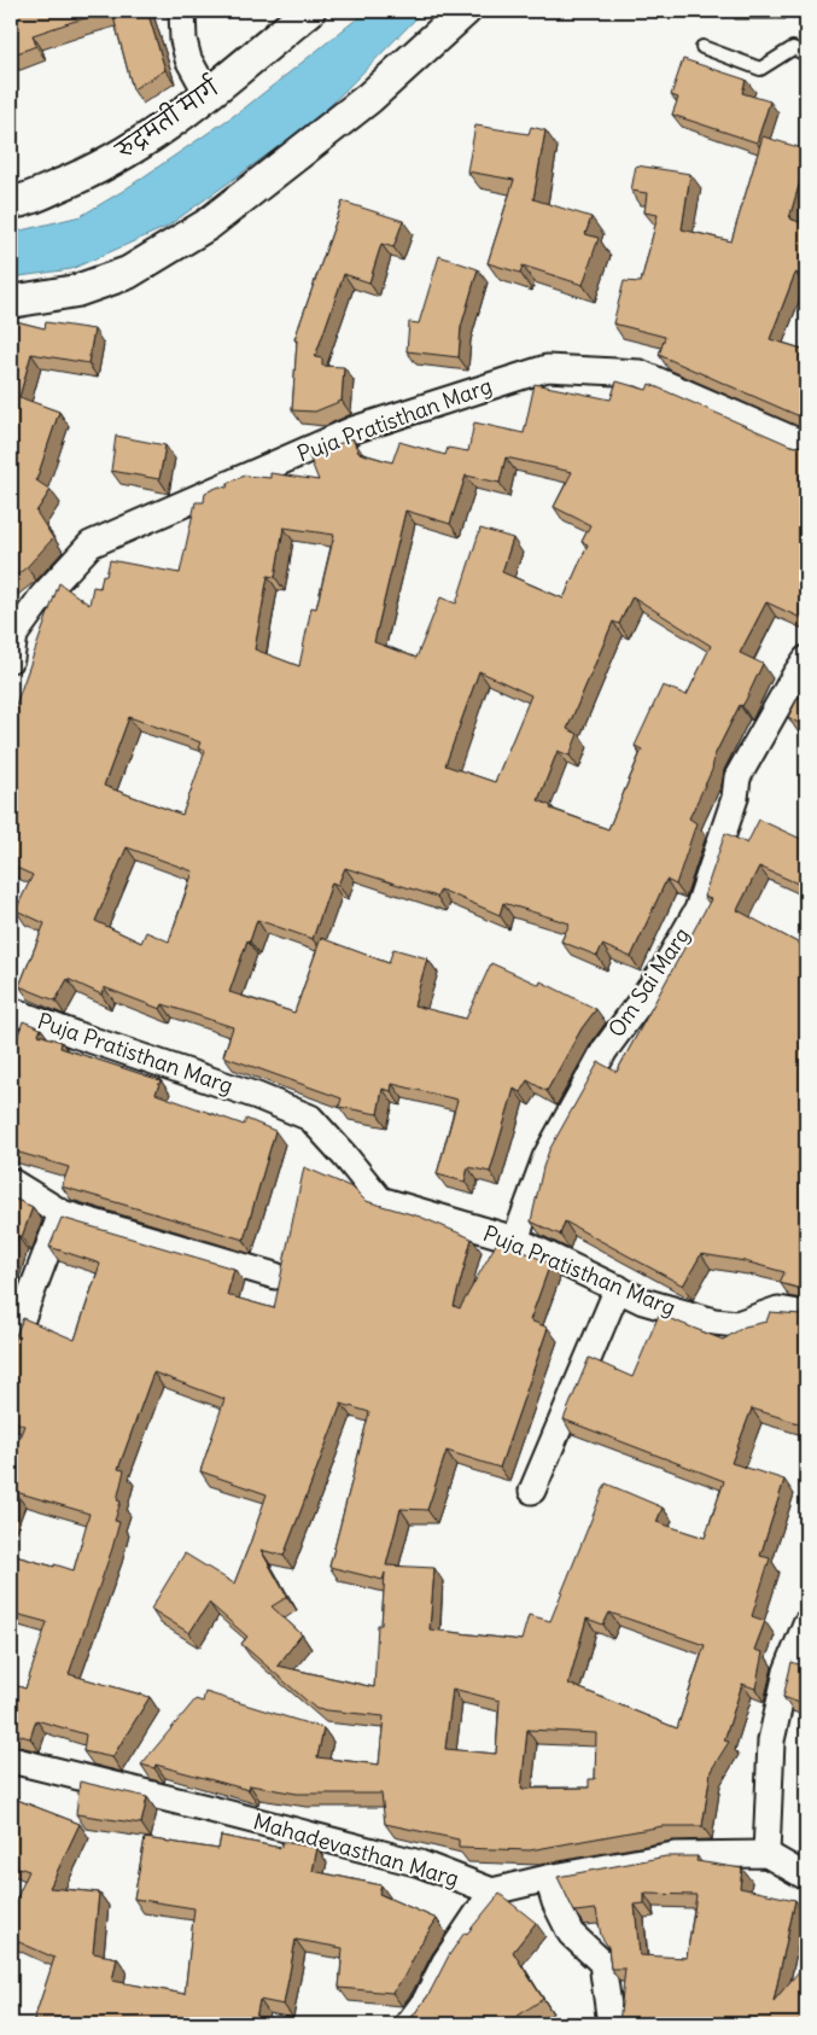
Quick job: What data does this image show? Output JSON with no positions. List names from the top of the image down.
{
  "streets": {
    "street": [
      "रुद्रमती मार्ग",
      "Puja Pratisthan Marg",
      "Om Sai Marg",
      "Mahadevasthan Marg"
    ]
  },
  "crossings": [
    ["Puja Pratisthan Marg", "Om Sai Marg"]
  ]
}
